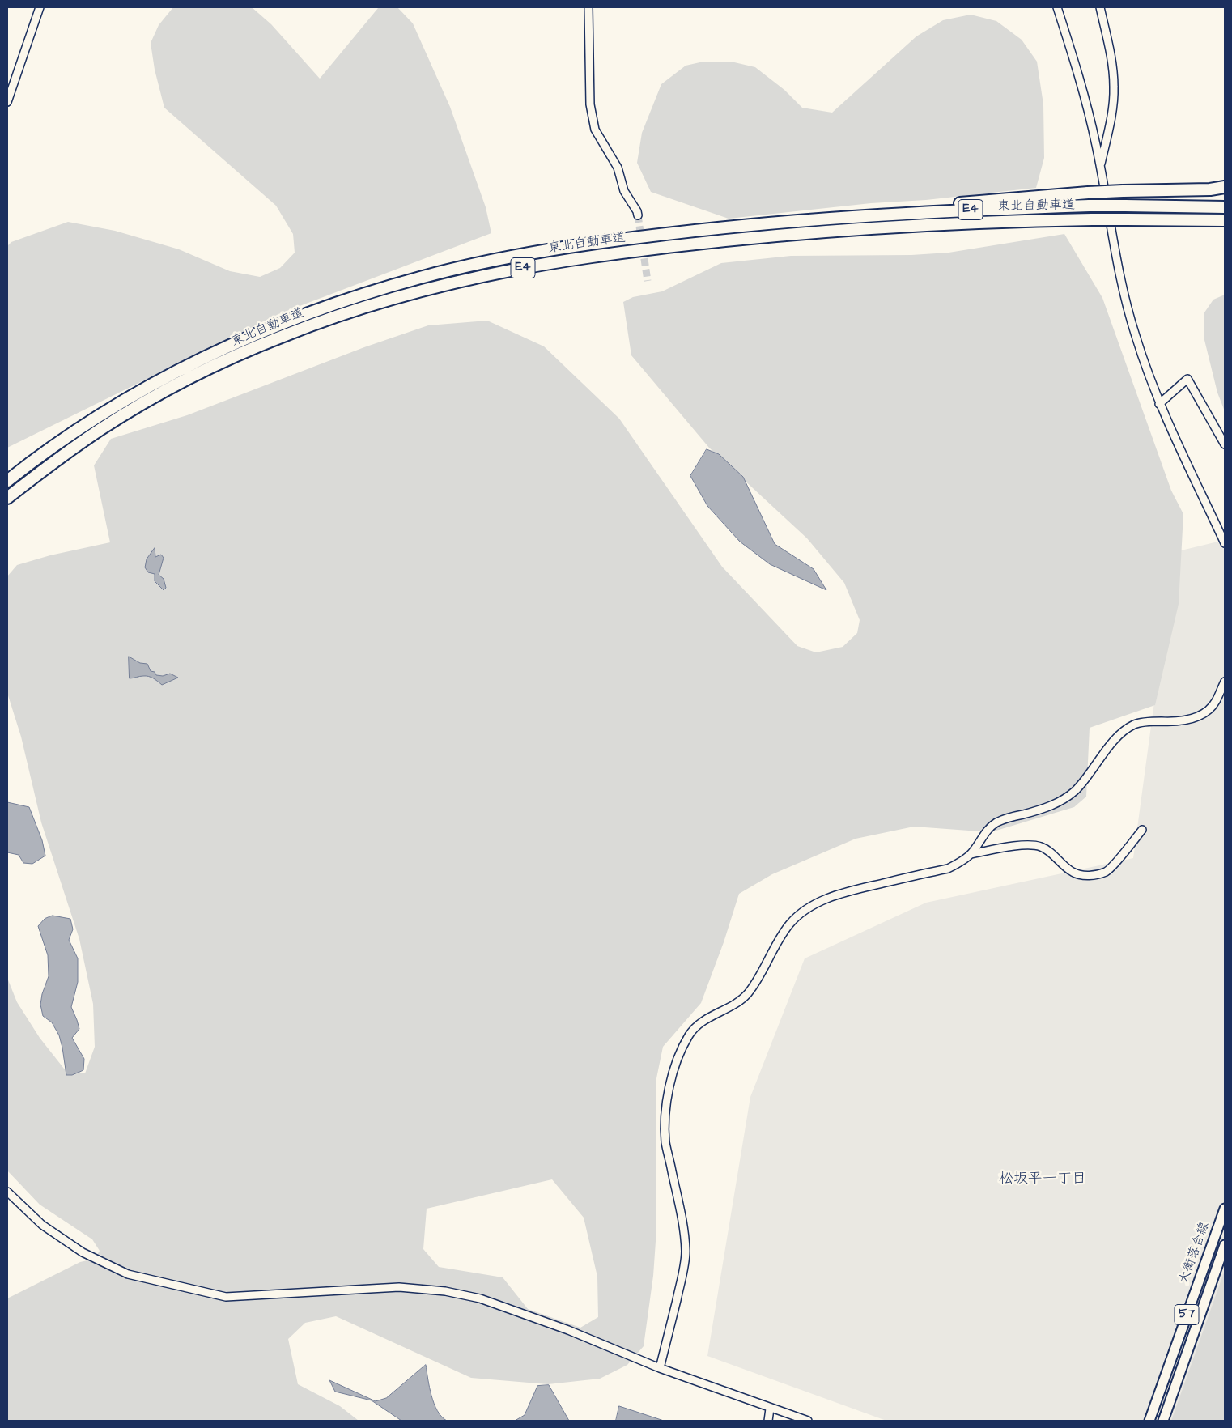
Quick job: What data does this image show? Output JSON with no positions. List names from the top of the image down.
{
  "streets": {
    "highway": ["東北自動車道", "E4"],
    "main road": ["大衡落合線", "57"]
  },
  "districts": ["松坂平一丁目"]
}
